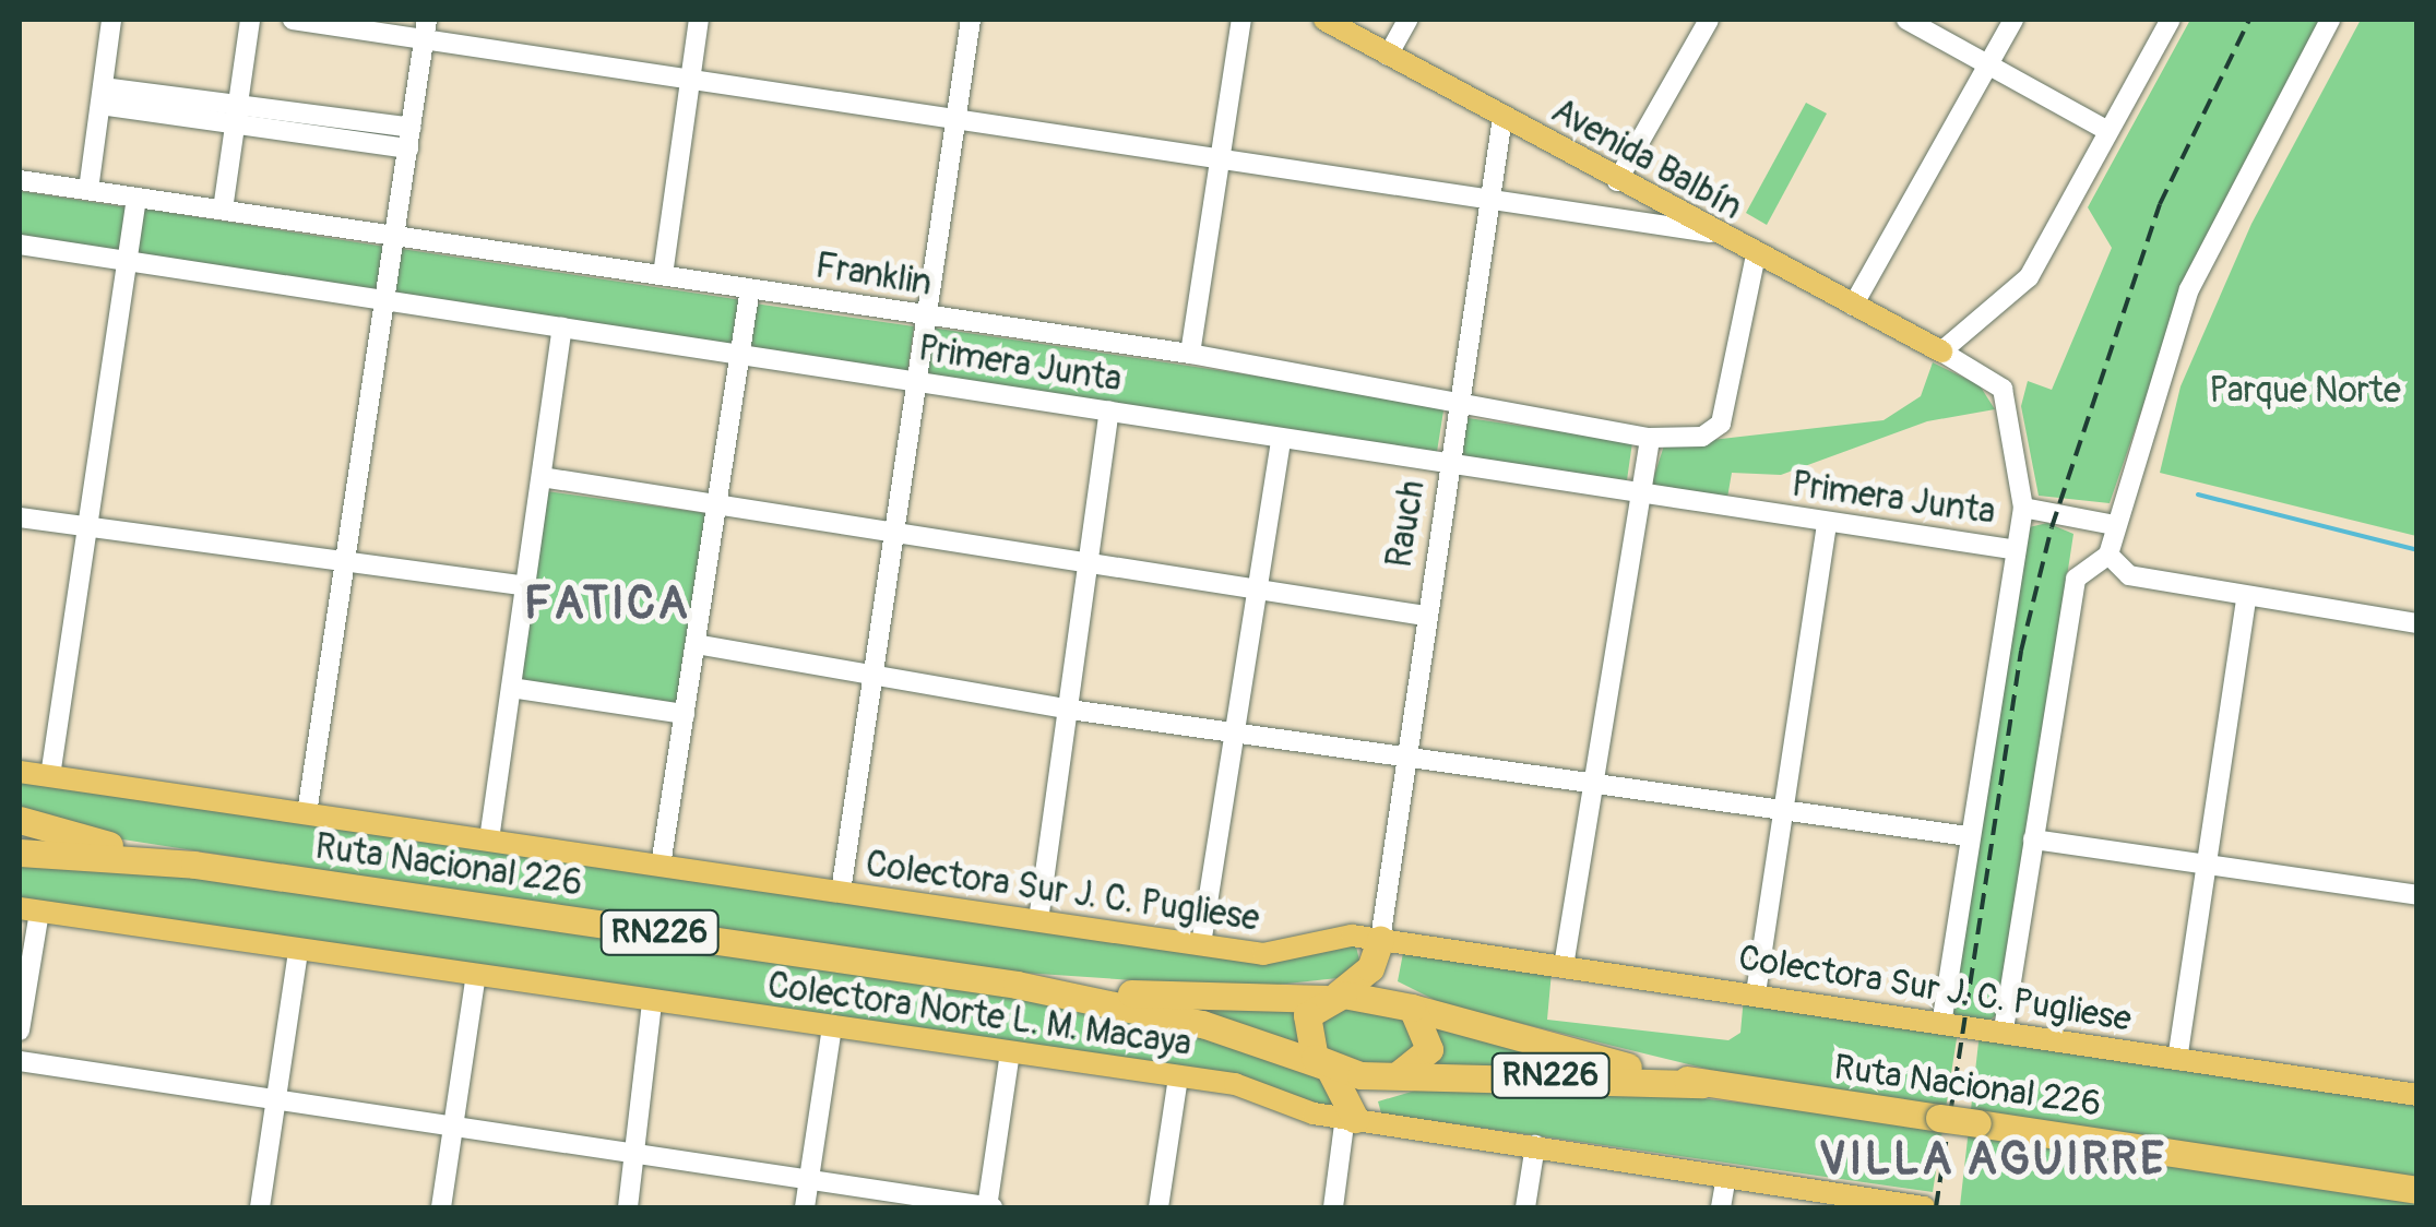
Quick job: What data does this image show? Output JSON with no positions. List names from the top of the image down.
{
  "streets": {
    "highway": ["Ruta Nacional 226", "RN226"],
    "main road": ["Avenida Balbín", "Colectora Sur J. C. Pugliese", "Colectora Norte L. M. Macaya"],
    "street": ["Franklin", "Primera Junta", "Rauch"]
  },
  "crossings": [
    ["Avenida Balbín", "Franklin"],
    ["Avenida Balbín", "Rauch"],
    ["Franklin", "Rauch"],
    ["Primera Junta", "Rauch"],
    ["Rauch", "Colectora Sur J. C. Pugliese"]
  ],
  "districts": ["FATICA", "VILLA AGUIRRE"],
  "parks": ["Parque Norte"]
}
